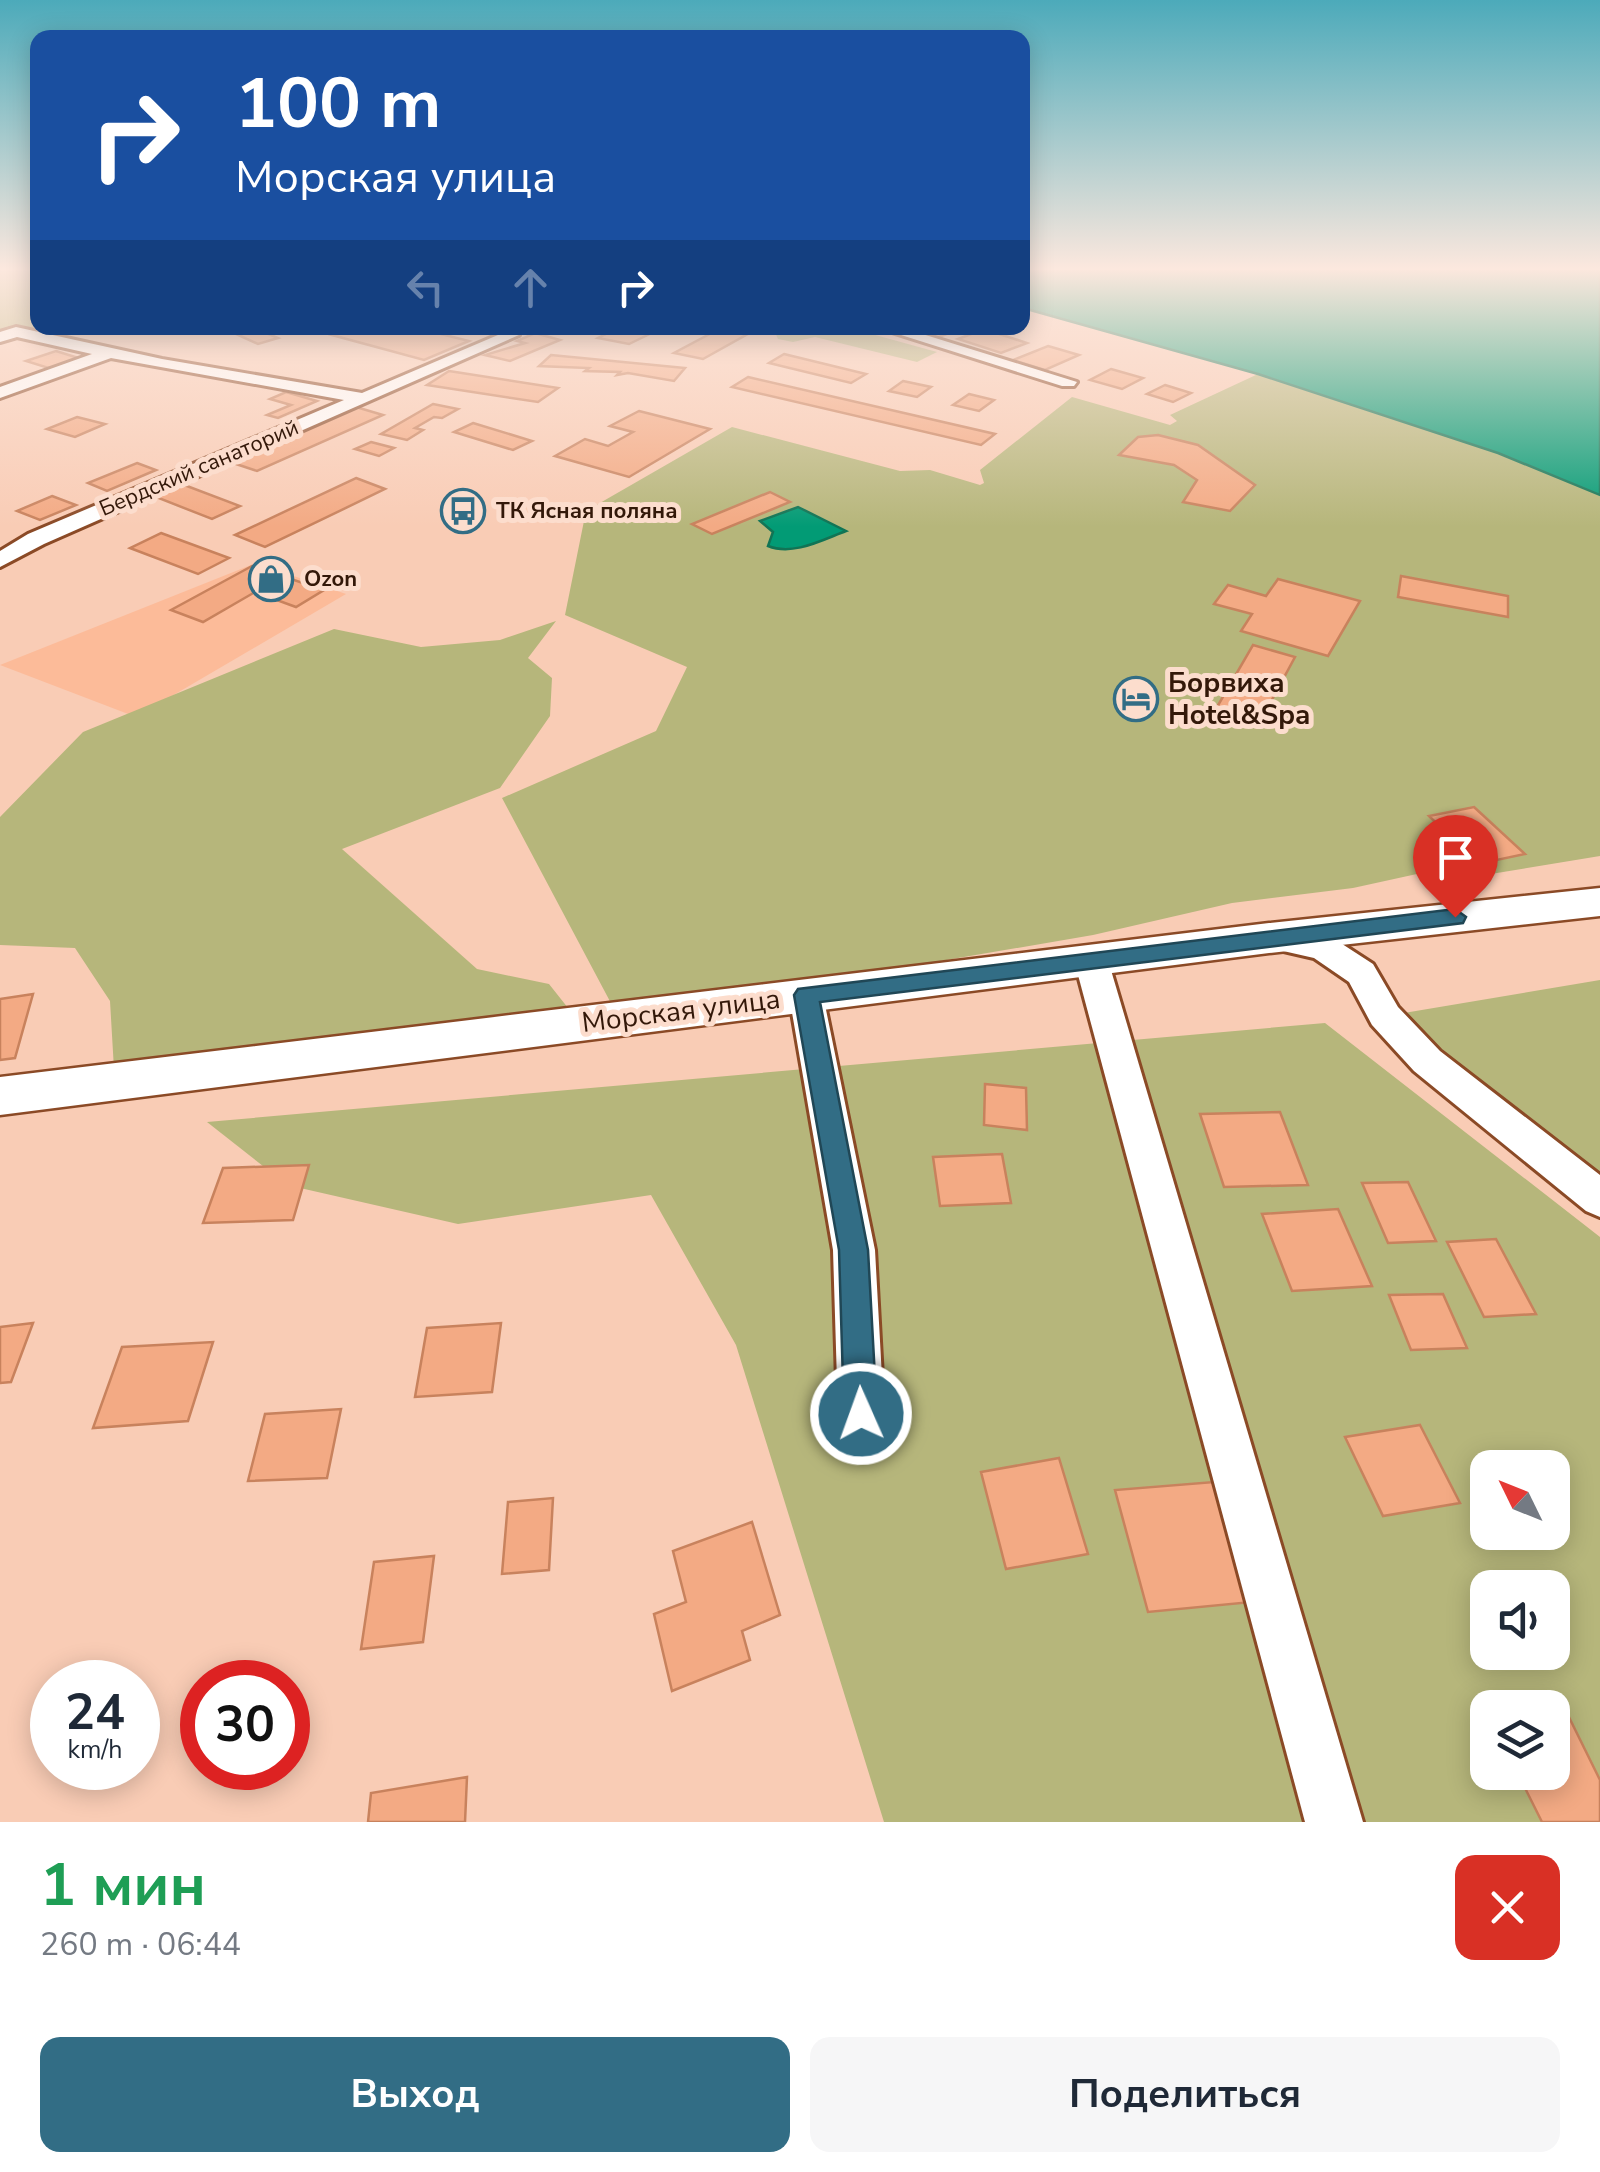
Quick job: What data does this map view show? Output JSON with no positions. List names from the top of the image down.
{
  "streets": {
    "street": ["Бердский санаторий", "Морская улица"]
  },
  "places": {
    "bus stop": ["ТК Ясная поляна"],
    "shop": ["Ozon"],
    "hotel": ["Борвиха Hotel&Spa"]
  },
  "north": "top left",
  "page": {
    "turn": ["100 m", "Морская улица"],
    "speed": "24 km/h",
    "limit": "30",
    "heading": ["1 мин", "260 m · 06:44"],
    "buttons": ["Выход", "Поделиться"]
  }
}
